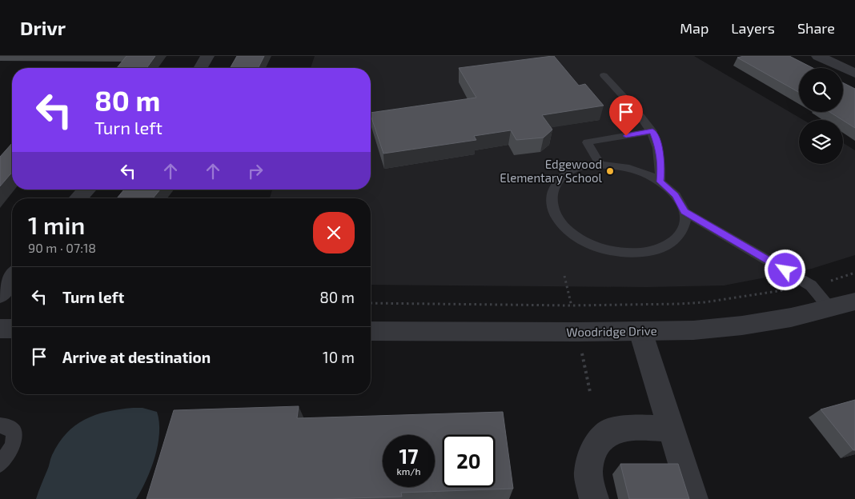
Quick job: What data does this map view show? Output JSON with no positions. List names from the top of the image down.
{
  "streets": {
    "street": ["Woodridge Drive"]
  },
  "places": ["Edgewood Elementary School"],
  "page": {
    "header": "Drivr",
    "nav": ["Map", "Layers", "Share"],
    "turn": ["80 m", "Turn left"],
    "heading": ["1 min", "90 m · 07:18"],
    "list": [
      {
        "name": "Turn left",
        "value": "80 m"
      },
      {
        "name": "Arrive at destination",
        "value": "10 m"
      }
    ],
    "speed": "17 km/h",
    "limit": "20"
  }
}
